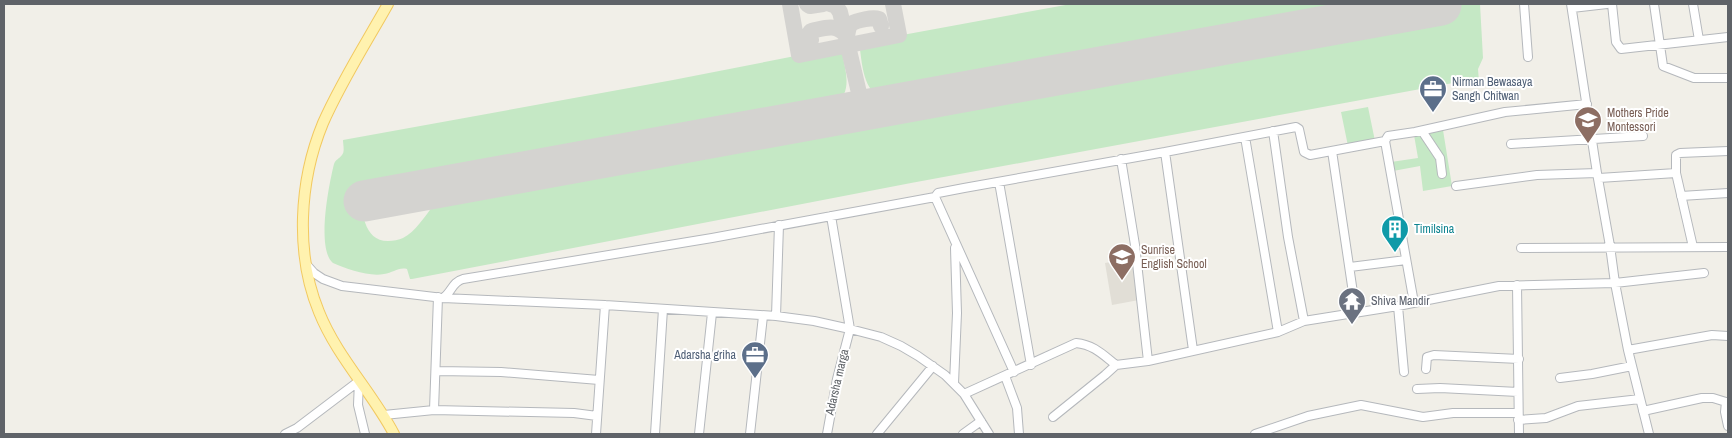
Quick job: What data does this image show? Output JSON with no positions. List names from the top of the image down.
{
  "streets": {
    "street": ["Adarsha marga"]
  },
  "places": {
    "office": ["Nirman Bewasaya Sangh Chitwan", "Adarsha griha"],
    "school or university": ["Mothers Pride Montessori", "Sunrise English School"],
    "building": ["Timilsina"],
    "temple": ["Shiva Mandir"]
  }
}
